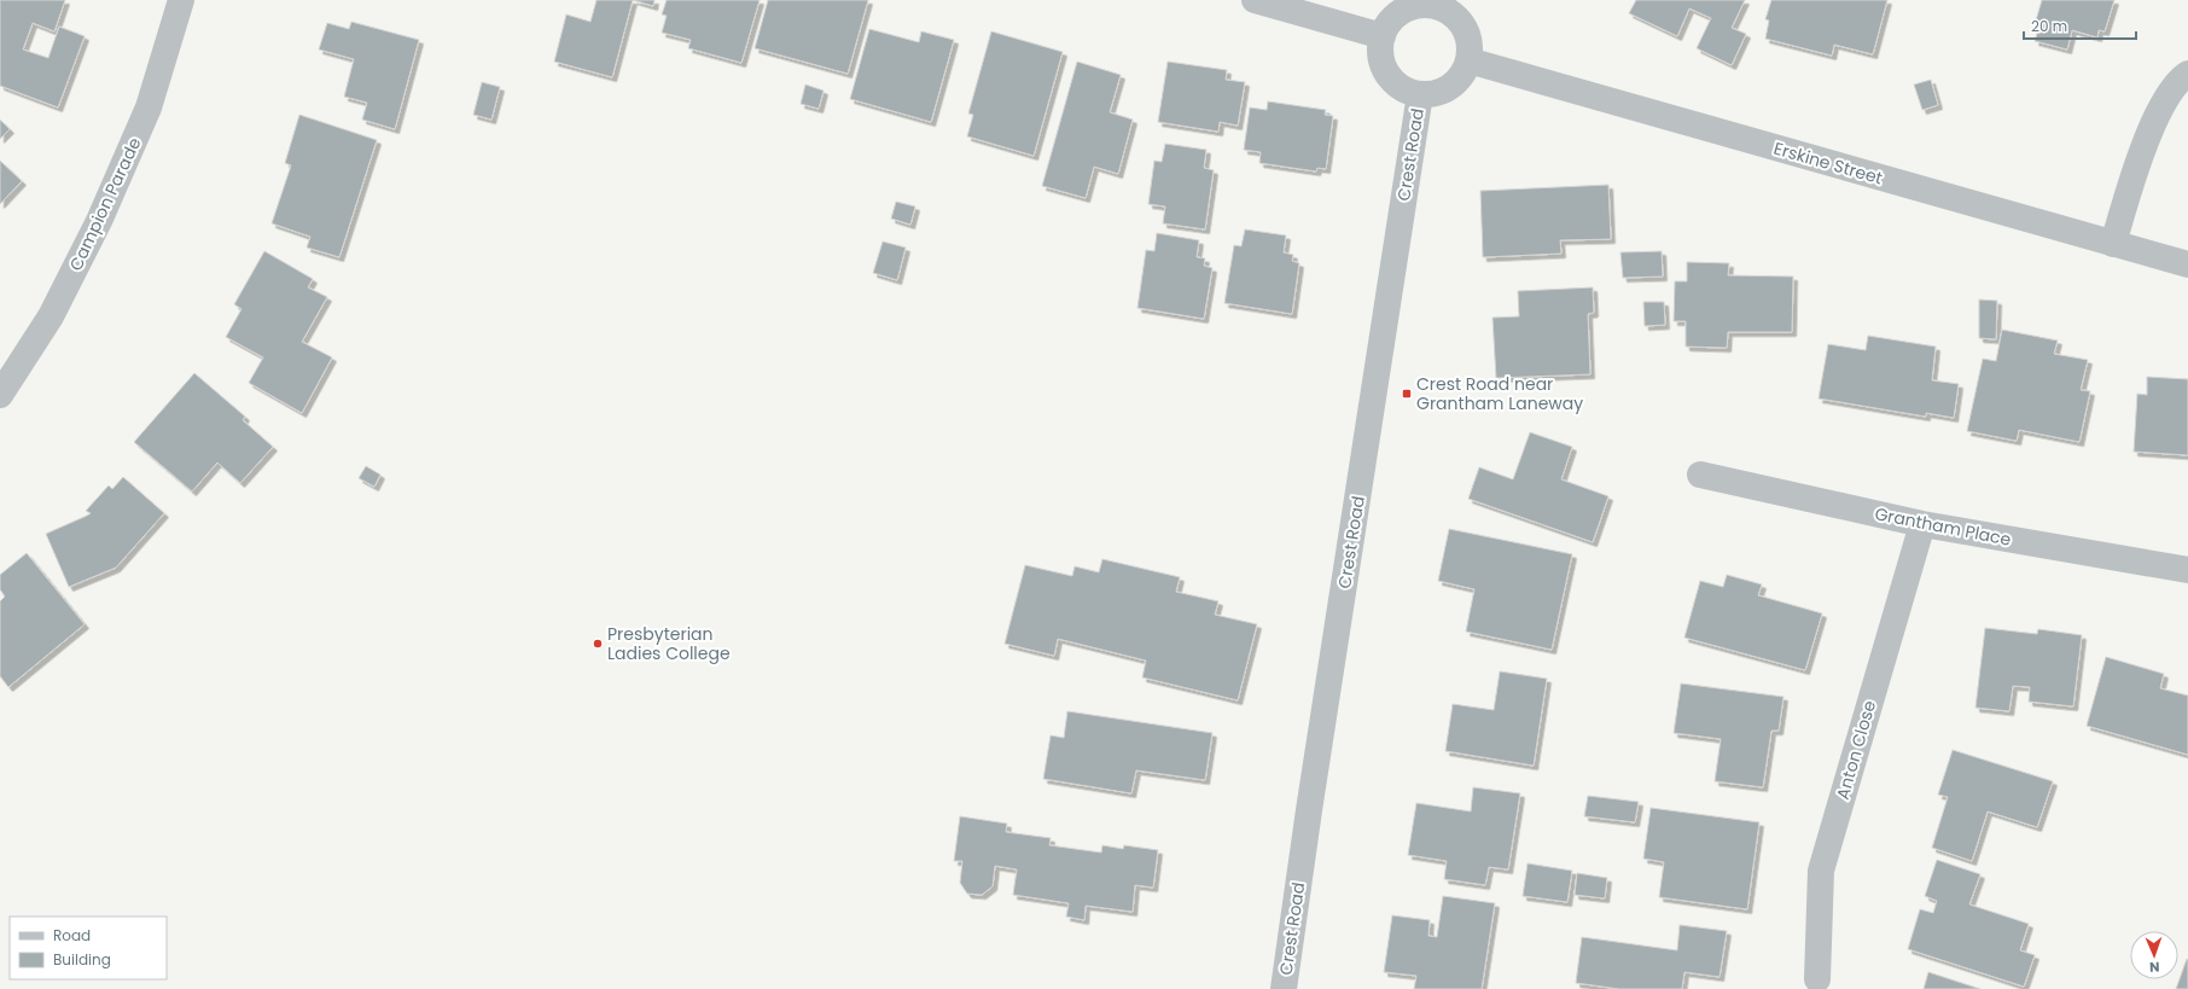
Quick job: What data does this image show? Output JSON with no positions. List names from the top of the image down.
{
  "streets": {
    "street": [
      "Crest Road",
      "Erskine Street",
      "Campion Parade",
      "Grantham Place",
      "Anton Close"
    ]
  },
  "crossings": [
    ["Crest Road", "Erskine Street"],
    ["Grantham Place", "Anton Close"]
  ],
  "places": {
    "transit": ["Crest Road near Grantham Laneway"],
    "other": ["Presbyterian Ladies College"]
  },
  "legend": ["Road", "Building"],
  "scale_bar": "20 m",
  "north": "bottom"
}
